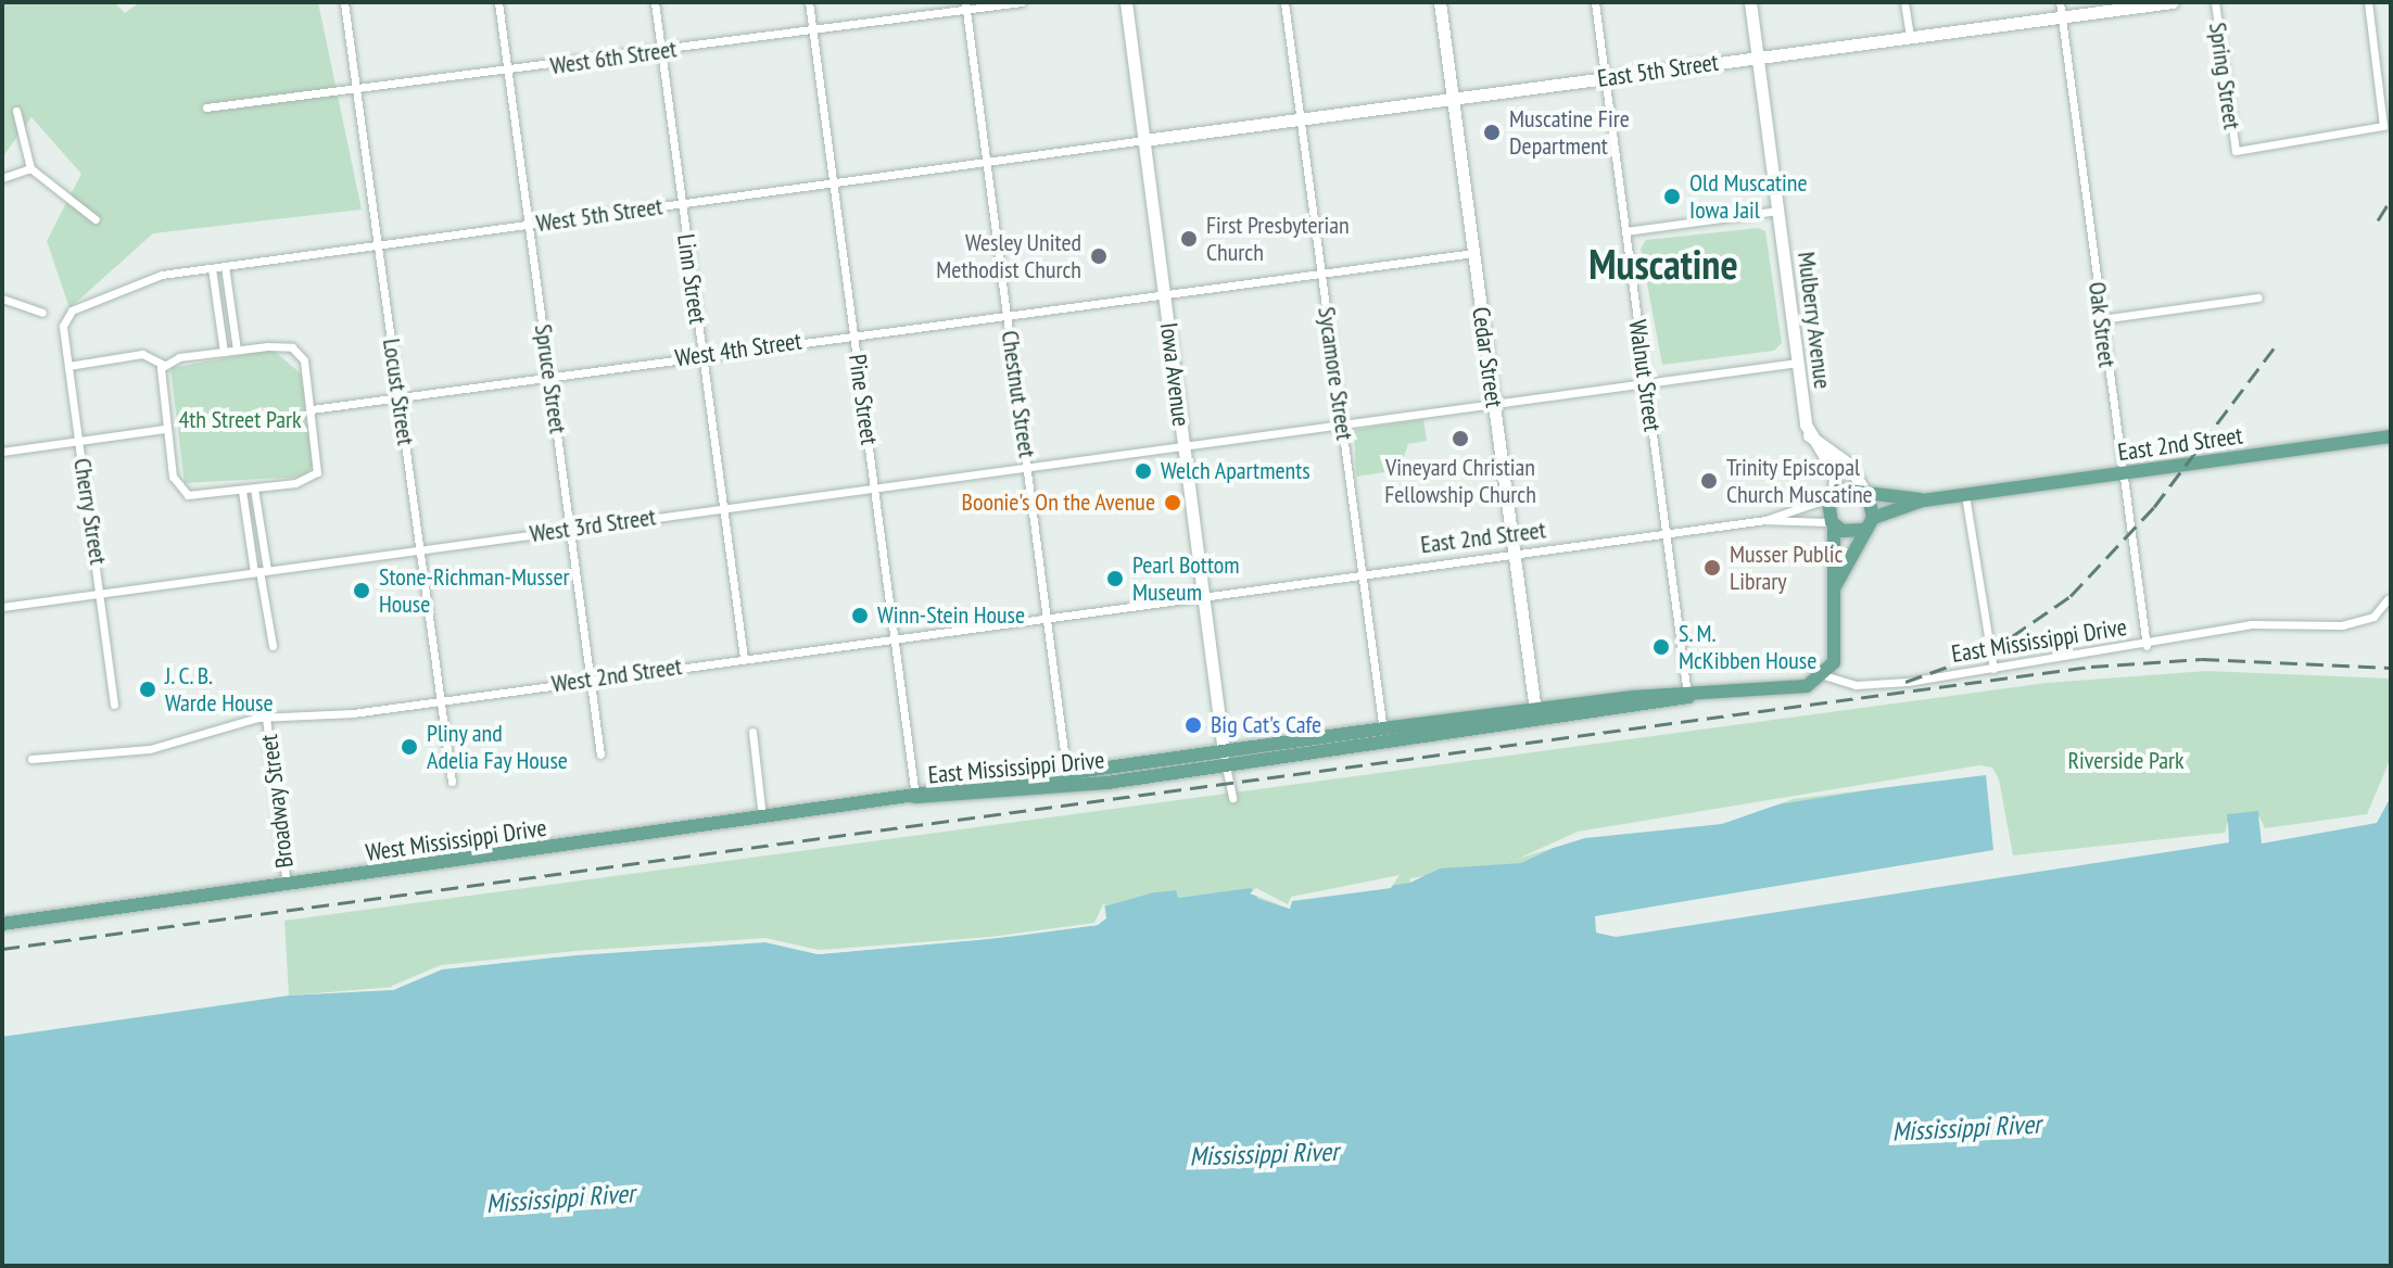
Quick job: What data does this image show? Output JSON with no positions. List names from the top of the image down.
{
  "streets": {
    "main road": ["East 2nd Street", "East Mississippi Drive", "West Mississippi Drive"],
    "street": [
      "West 6th Street",
      "East 5th Street",
      "Spring Street",
      "West 5th Street",
      "Linn Street",
      "Mulberry Avenue",
      "Oak Street",
      "West 4th Street",
      "Cedar Street",
      "Sycamore Street",
      "Iowa Avenue",
      "Walnut Street",
      "Spruce Street",
      "Locust Street",
      "Chestnut Street",
      "Pine Street",
      "Cherry Street",
      "West 3rd Street",
      "West 2nd Street",
      "Broadway Street"
    ]
  },
  "crossings": [
    ["West 6th Street", "Linn Street"],
    ["West 6th Street", "Spruce Street"],
    ["West 6th Street", "Locust Street"],
    ["West 6th Street", "Chestnut Street"],
    ["West 6th Street", "Pine Street"],
    ["East 5th Street", "West 5th Street"],
    ["East 5th Street", "Mulberry Avenue"],
    ["East 5th Street", "Oak Street"],
    ["East 5th Street", "Cedar Street"],
    ["East 5th Street", "Sycamore Street"],
    ["East 5th Street", "Iowa Avenue"],
    ["East 5th Street", "Walnut Street"],
    ["West 5th Street", "Linn Street"],
    ["West 5th Street", "Iowa Avenue"],
    ["West 5th Street", "Spruce Street"],
    ["West 5th Street", "Locust Street"],
    ["West 5th Street", "Chestnut Street"],
    ["West 5th Street", "Pine Street"],
    ["West 5th Street", "Cherry Street"],
    ["Linn Street", "West 4th Street"],
    ["Linn Street", "West 3rd Street"],
    ["Linn Street", "West 2nd Street"],
    ["Mulberry Avenue", "East 2nd Street"],
    ["Mulberry Avenue", "West 3rd Street"],
    ["Oak Street", "East 2nd Street"],
    ["Oak Street", "East Mississippi Drive"],
    ["West 4th Street", "Cedar Street"],
    ["West 4th Street", "Sycamore Street"],
    ["West 4th Street", "Iowa Avenue"],
    ["West 4th Street", "Spruce Street"],
    ["West 4th Street", "Locust Street"],
    ["West 4th Street", "Chestnut Street"],
    ["West 4th Street", "Pine Street"],
    ["Cedar Street", "East 2nd Street"],
    ["Cedar Street", "West 3rd Street"],
    ["Cedar Street", "East Mississippi Drive"],
    ["Sycamore Street", "East 2nd Street"],
    ["Sycamore Street", "West 3rd Street"],
    ["Sycamore Street", "East Mississippi Drive"],
    ["Iowa Avenue", "East 2nd Street"],
    ["Iowa Avenue", "West 3rd Street"],
    ["Iowa Avenue", "East Mississippi Drive"],
    ["Iowa Avenue", "West 2nd Street"],
    ["Walnut Street", "East 2nd Street"],
    ["Walnut Street", "West 3rd Street"],
    ["Walnut Street", "East Mississippi Drive"],
    ["Spruce Street", "West 3rd Street"],
    ["Spruce Street", "West 2nd Street"],
    ["Locust Street", "West 3rd Street"],
    ["Locust Street", "West 2nd Street"],
    ["Chestnut Street", "West 3rd Street"],
    ["Chestnut Street", "East Mississippi Drive"],
    ["Chestnut Street", "West 2nd Street"],
    ["Pine Street", "West 3rd Street"],
    ["Pine Street", "East Mississippi Drive"],
    ["Pine Street", "West 2nd Street"],
    ["Pine Street", "West Mississippi Drive"],
    ["East 2nd Street", "West 2nd Street"],
    ["Cherry Street", "West 3rd Street"],
    ["East Mississippi Drive", "West Mississippi Drive"],
    ["West 2nd Street", "Broadway Street"],
    ["Broadway Street", "West Mississippi Drive"]
  ],
  "districts": ["Muscatine"],
  "water": ["Mississippi River"],
  "parks": ["4th Street Park", "Riverside Park"],
  "places": [
    "Muscatine Fire Department",
    "Old Muscatine Iowa Jail",
    "First Presbyterian Church",
    "Wesley United Methodist Church",
    "Vineyard Christian Fellowship Church",
    "Welch Apartments",
    "Trinity Episcopal Church Muscatine",
    "Boonie's On the Avenue",
    "Musser Public Library",
    "Pearl Bottom Museum",
    "Stone-Richman-Musser House",
    "Winn-Stein House",
    "S. M. McKibben House",
    "J. C. B. Warde House",
    "Big Cat's Cafe",
    "Pliny and Adelia Fay House"
  ]
}
